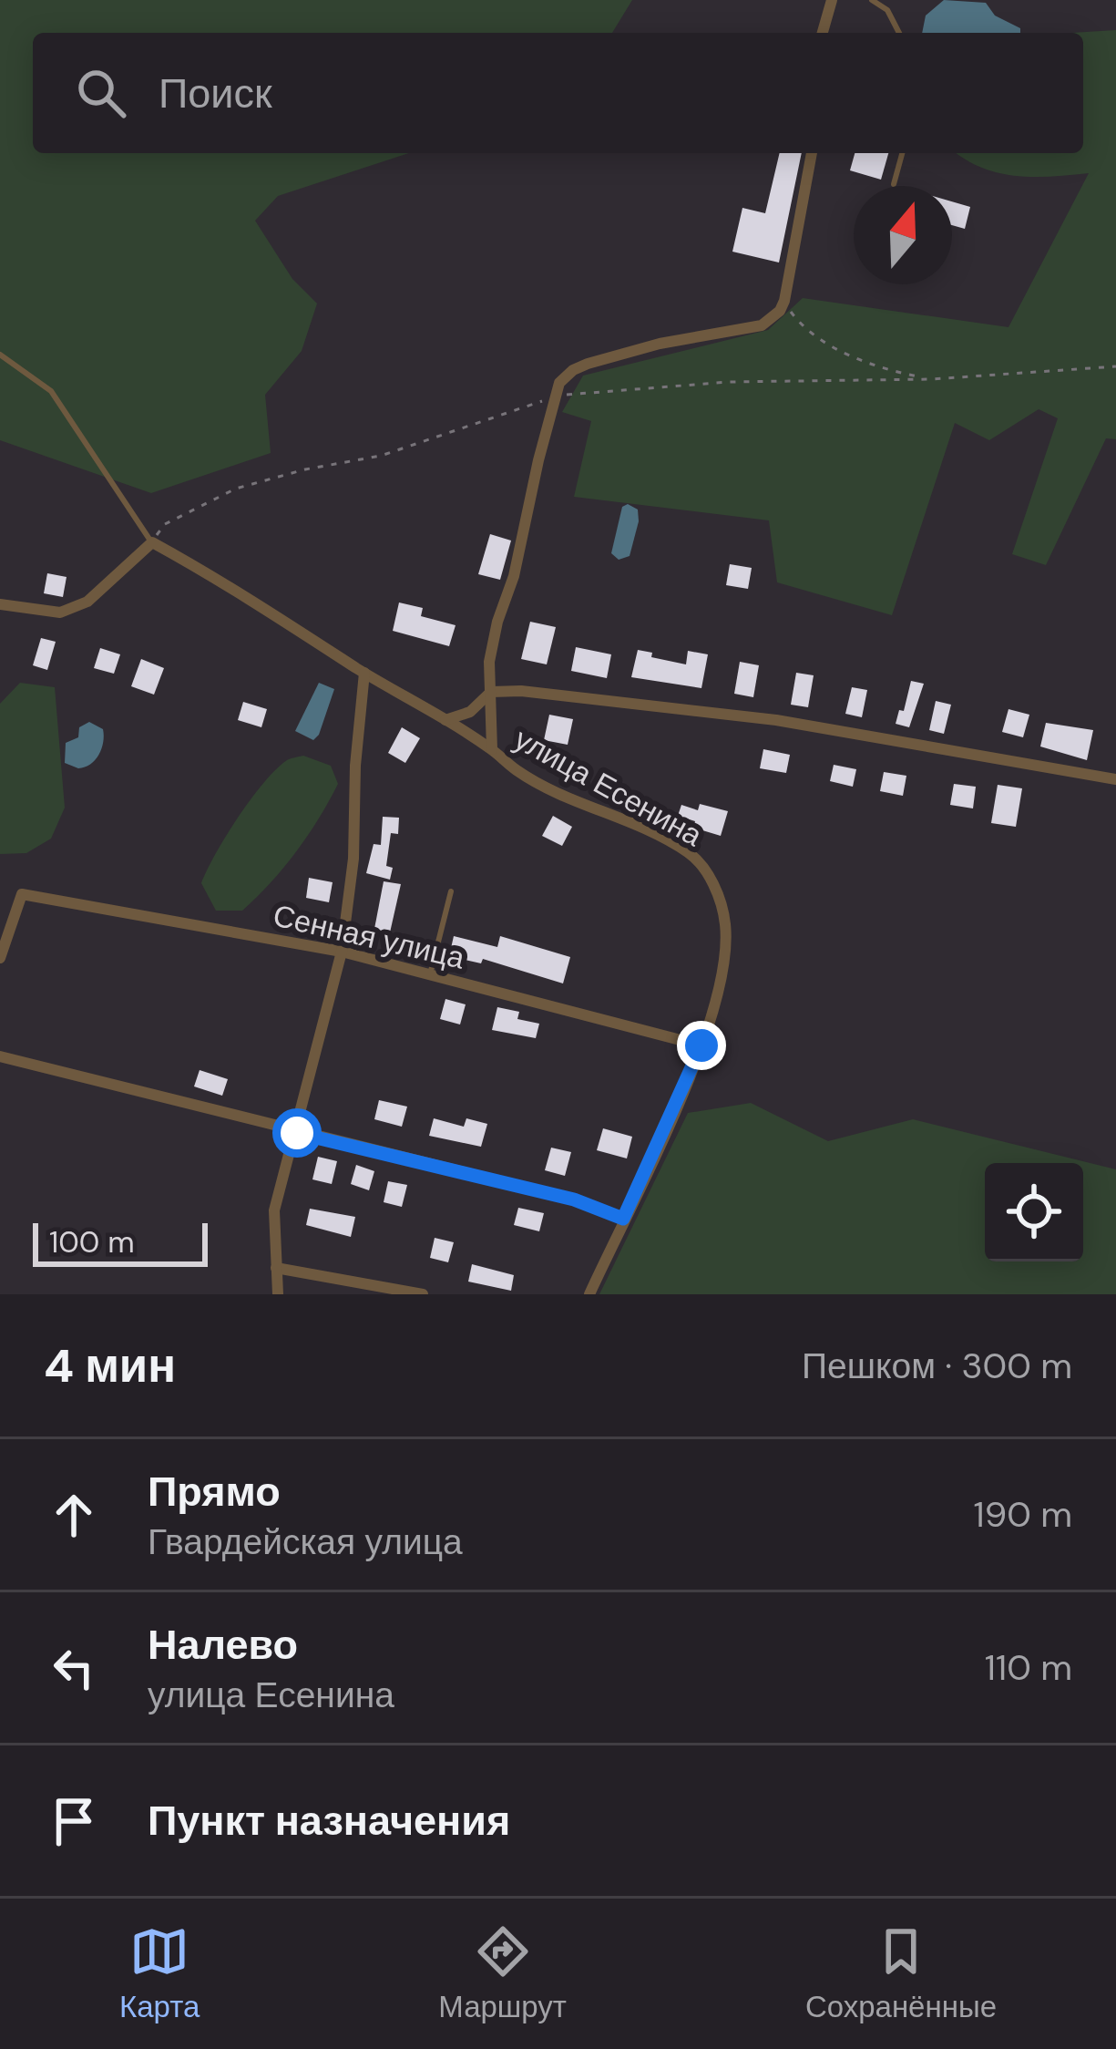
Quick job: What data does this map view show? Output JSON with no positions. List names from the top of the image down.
{
  "streets": {
    "street": ["улица Есенина", "Сенная улица"]
  },
  "crossings": [
    ["улица Есенина", "Сенная улица"]
  ],
  "scale_bar": "100 m",
  "north": "top",
  "page": {
    "search": "Поиск",
    "scale": "100 m",
    "heading": ["4 мин", "Пешком · 300 m"],
    "list": [
      ["Прямо", "Гвардейская улица", "190 m"],
      ["Налево", "улица Есенина", "110 m"],
      "Пункт назначения"
    ],
    "nav": ["Карта", "Маршрут", "Сохранённые"]
  }
}
